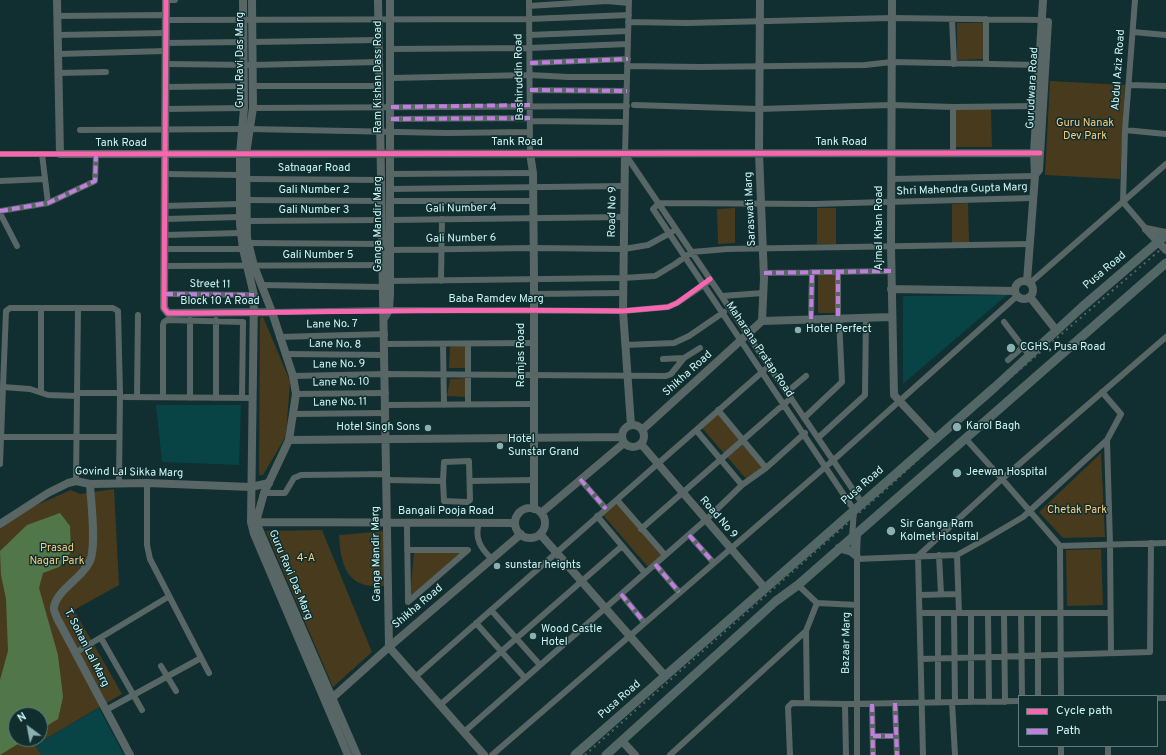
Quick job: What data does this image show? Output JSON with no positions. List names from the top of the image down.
{
  "streets": {
    "main road": ["Pusa Road"],
    "street": [
      "Guru Ravi Das Marg",
      "Abdul Aziz Road",
      "Ram Kishan Dass Road",
      "Bashiruddin Road",
      "Gurudwara Road",
      "Tank Road",
      "Satnagar Road",
      "Shri Mahendra Gupta Marg",
      "Gali Number 2",
      "Gali Number 4",
      "Saraswati Marg",
      "Gali Number 3",
      "Road No 9",
      "Ganga Mandir Marg",
      "Ajmal Khan Road",
      "Gali Number 6",
      "Gali Number 5",
      "Street 11",
      "Baba Ramdev Marg",
      "Block 10 A Road",
      "Lane No. 7",
      "Lane No. 8",
      "Maharana Pratap Road",
      "Ramjas Road",
      "Lane No. 9",
      "Shikha Road",
      "Lane No. 10",
      "Lane No. 11",
      "Govind Lal Sikka Marg",
      "Bangali Pooja Road",
      "Bazaar Marg",
      "T. Sohan Lal Marg"
    ]
  },
  "crossings": [
    ["Guru Ravi Das Marg", "Tank Road"],
    ["Guru Ravi Das Marg", "Satnagar Road"],
    ["Guru Ravi Das Marg", "Gali Number 2"],
    ["Guru Ravi Das Marg", "Gali Number 3"],
    ["Guru Ravi Das Marg", "Gali Number 5"],
    ["Guru Ravi Das Marg", "Street 11"],
    ["Guru Ravi Das Marg", "Baba Ramdev Marg"],
    ["Guru Ravi Das Marg", "Block 10 A Road"],
    ["Guru Ravi Das Marg", "Lane No. 7"],
    ["Guru Ravi Das Marg", "Lane No. 8"],
    ["Guru Ravi Das Marg", "Lane No. 9"],
    ["Guru Ravi Das Marg", "Shikha Road"],
    ["Guru Ravi Das Marg", "Lane No. 10"],
    ["Guru Ravi Das Marg", "Lane No. 11"],
    ["Guru Ravi Das Marg", "Govind Lal Sikka Marg"],
    ["Guru Ravi Das Marg", "Bangali Pooja Road"],
    ["Ram Kishan Dass Road", "Tank Road"],
    ["Ram Kishan Dass Road", "Ganga Mandir Marg"],
    ["Bashiruddin Road", "Tank Road"],
    ["Bashiruddin Road", "Ramjas Road"],
    ["Gurudwara Road", "Tank Road"],
    ["Gurudwara Road", "Shri Mahendra Gupta Marg"],
    ["Tank Road", "Saraswati Marg"],
    ["Tank Road", "Road No 9"],
    ["Tank Road", "Ganga Mandir Marg"],
    ["Tank Road", "Ajmal Khan Road"],
    ["Tank Road", "Maharana Pratap Road"],
    ["Tank Road", "Ramjas Road"],
    ["Satnagar Road", "Ganga Mandir Marg"],
    ["Shri Mahendra Gupta Marg", "Saraswati Marg"],
    ["Shri Mahendra Gupta Marg", "Ajmal Khan Road"],
    ["Shri Mahendra Gupta Marg", "Maharana Pratap Road"],
    ["Gali Number 2", "Ganga Mandir Marg"],
    ["Gali Number 4", "Gali Number 3"],
    ["Gali Number 4", "Road No 9"],
    ["Gali Number 4", "Ganga Mandir Marg"],
    ["Gali Number 4", "Ramjas Road"],
    ["Gali Number 3", "Ganga Mandir Marg"],
    ["Road No 9", "Gali Number 6"],
    ["Road No 9", "Pusa Road"],
    ["Road No 9", "Baba Ramdev Marg"],
    ["Road No 9", "Maharana Pratap Road"],
    ["Road No 9", "Lane No. 9"],
    ["Road No 9", "Shikha Road"],
    ["Ganga Mandir Marg", "Gali Number 6"],
    ["Ganga Mandir Marg", "Gali Number 5"],
    ["Ganga Mandir Marg", "Baba Ramdev Marg"],
    ["Ganga Mandir Marg", "Lane No. 7"],
    ["Ganga Mandir Marg", "Lane No. 8"],
    ["Ganga Mandir Marg", "Lane No. 9"],
    ["Ganga Mandir Marg", "Shikha Road"],
    ["Ganga Mandir Marg", "Lane No. 10"],
    ["Ganga Mandir Marg", "Lane No. 11"],
    ["Ganga Mandir Marg", "Bangali Pooja Road"],
    ["Ajmal Khan Road", "Pusa Road"],
    ["Gali Number 6", "Maharana Pratap Road"],
    ["Gali Number 6", "Ramjas Road"],
    ["Pusa Road", "Maharana Pratap Road"],
    ["Pusa Road", "Bazaar Marg"],
    ["Street 11", "Block 10 A Road"],
    ["Baba Ramdev Marg", "Block 10 A Road"],
    ["Baba Ramdev Marg", "Maharana Pratap Road"],
    ["Baba Ramdev Marg", "Ramjas Road"],
    ["Maharana Pratap Road", "Shikha Road"],
    ["Maharana Pratap Road", "Bazaar Marg"],
    ["Ramjas Road", "Lane No. 9"],
    ["Ramjas Road", "Shikha Road"],
    ["Ramjas Road", "Lane No. 11"],
    ["Ramjas Road", "Bangali Pooja Road"],
    ["Shikha Road", "Bangali Pooja Road"],
    ["Govind Lal Sikka Marg", "T. Sohan Lal Marg"]
  ],
  "parks": [
    "Guru Nanak Dev Park",
    "Chetak Park",
    "Prasad Nagar Park",
    "4-A"
  ],
  "places": [
    "Hotel Perfect",
    "CGHS, Pusa Road",
    "Karol Bagh",
    "Hotel Singh Sons",
    "Hotel Sunstar Grand",
    "Jeewan Hospital",
    "Sir Ganga Ram Kolmet Hospital",
    "sunstar heights",
    "Wood Castle Hotel"
  ],
  "legend": ["Cycle path", "Path"],
  "north": "top left"
}
